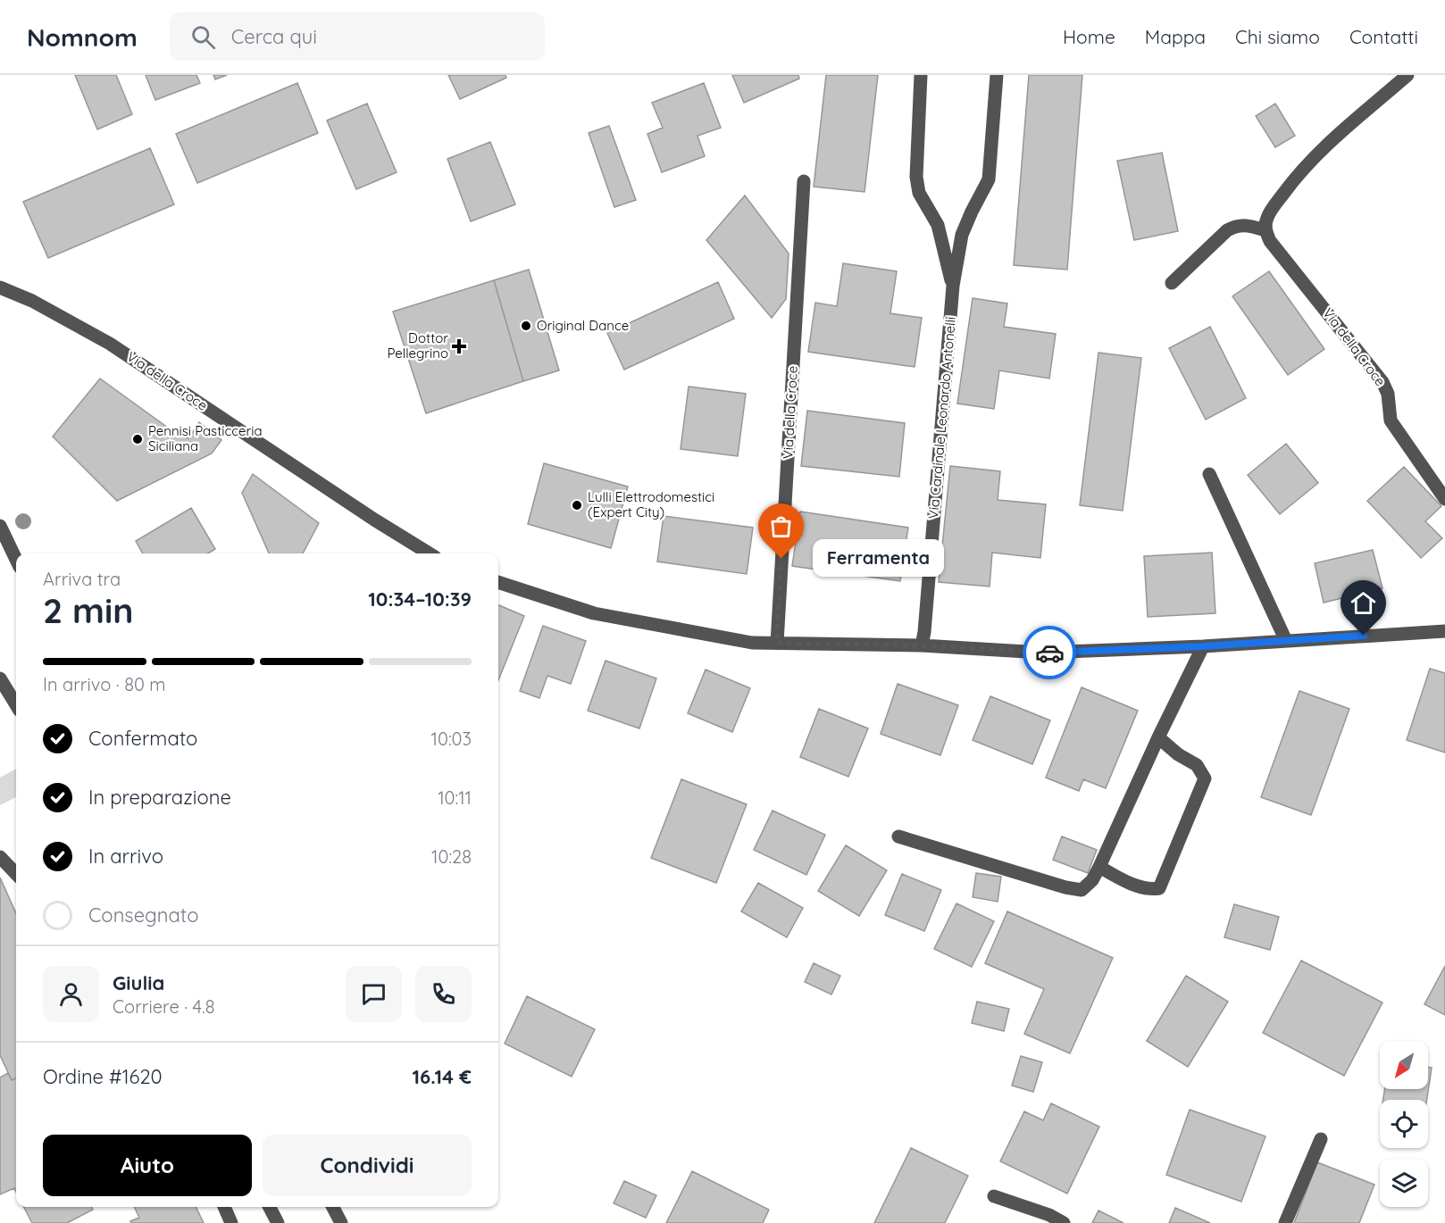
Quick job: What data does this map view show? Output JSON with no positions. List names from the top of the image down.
{
  "streets": {
    "street": ["Via della Croce", "Via Cardinale Leonardo Antonelli"]
  },
  "places": {
    "other": [
      "Original Dance",
      "Pennisi Pasticceria Siciliana",
      "Lulli Elettrodomestici (Expert City)",
      "Ferramenta"
    ],
    "health": ["Dottor Pellegrino"]
  },
  "north": "bottom left",
  "page": {
    "header": "Nomnom",
    "search": "Cerca qui",
    "nav": [
      "Home",
      "Mappa",
      "Chi siamo",
      "Contatti"
    ],
    "bubble": "Ferramenta",
    "heading": ["2 min", "Arriva tra", "10:34–10:39"],
    "panel": [
      "Giulia",
      "Corriere · 4.8",
      "Ordine #1620",
      "16.14 €"
    ],
    "bar": "In arrivo · 80 m",
    "list": [
      ["Confermato", "10:03"],
      ["In preparazione", "10:11"],
      ["In arrivo", "10:28"],
      "Consegnato"
    ],
    "buttons": ["Aiuto", "Condividi"]
  }
}
